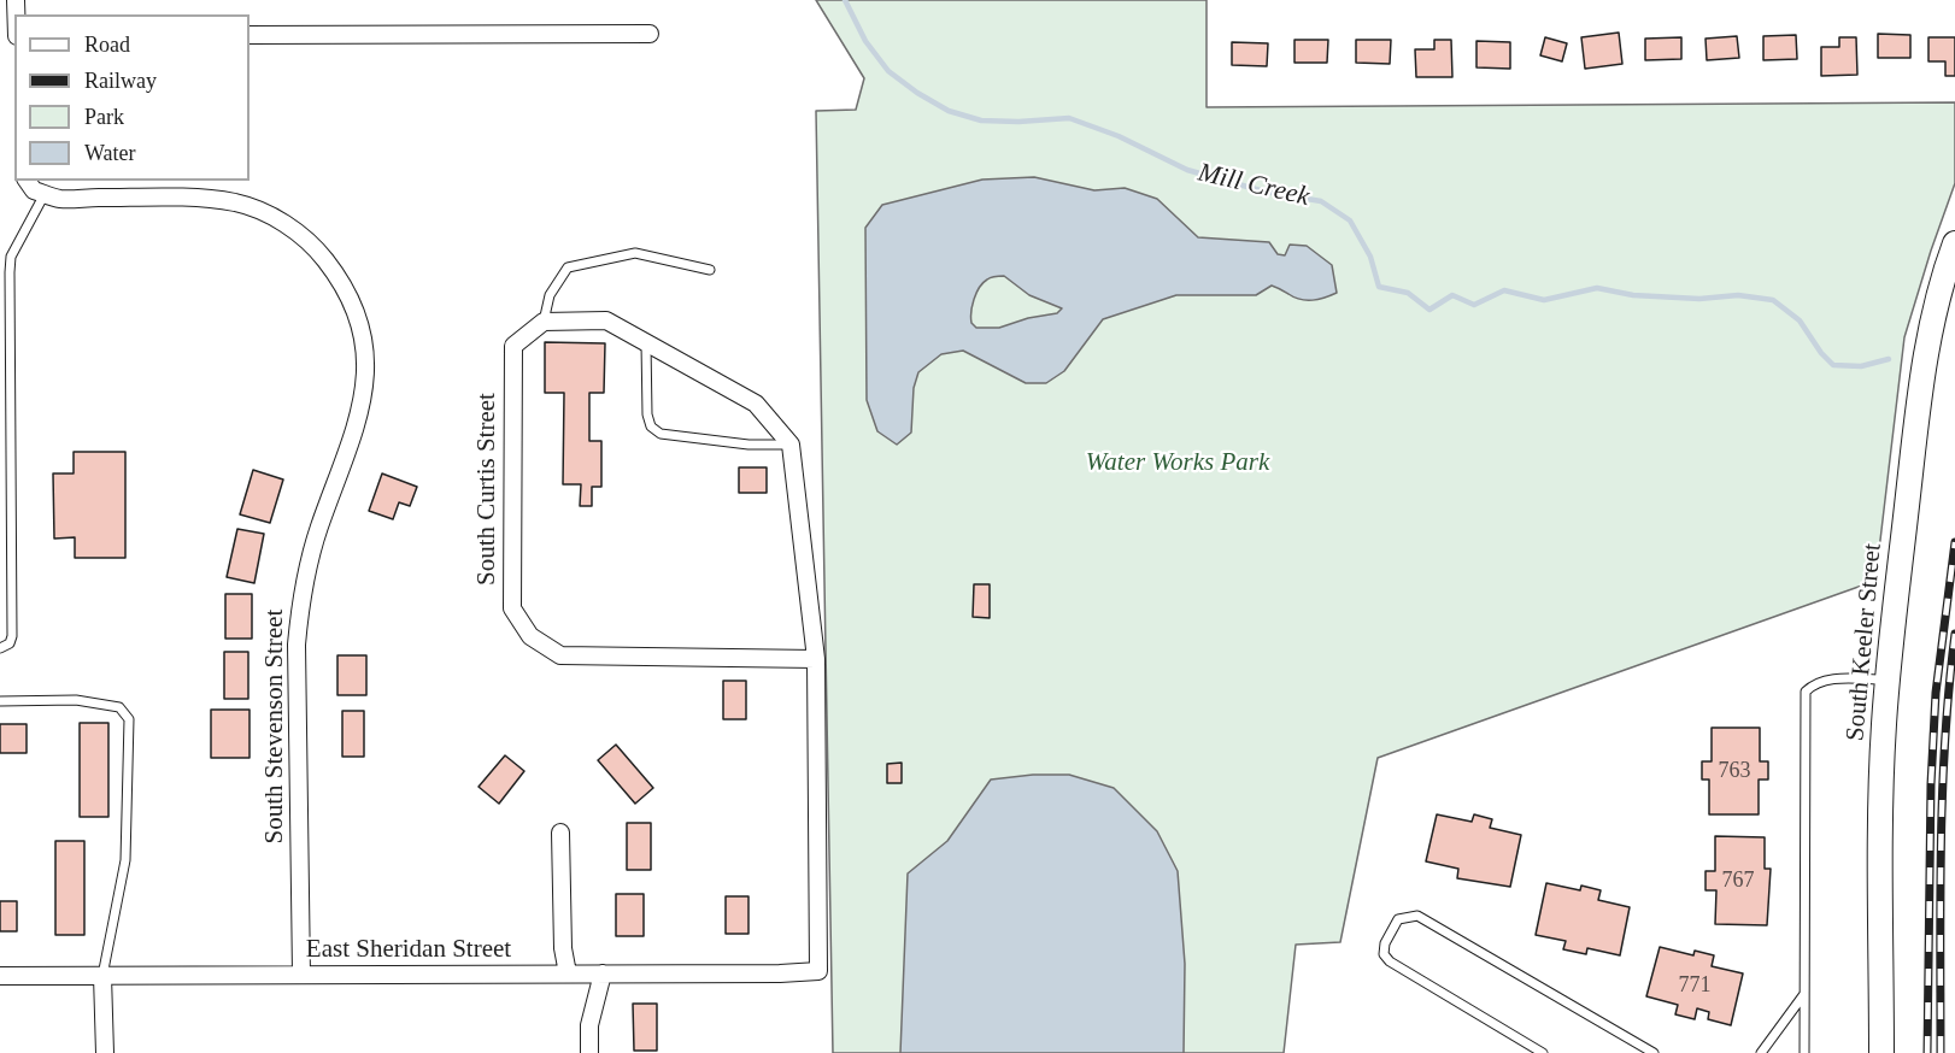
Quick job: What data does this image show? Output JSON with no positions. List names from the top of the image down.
{
  "streets": {
    "street": [
      "South Curtis Street",
      "South Keeler Street",
      "South Stevenson Street",
      "East Sheridan Street"
    ]
  },
  "crossings": [
    ["South Curtis Street", "East Sheridan Street"],
    ["South Stevenson Street", "East Sheridan Street"]
  ],
  "water": ["Mill Creek"],
  "parks": ["Water Works Park"],
  "house_numbers": ["763", "767", "771"],
  "legend": [
    "Road",
    "Railway",
    "Park",
    "Water"
  ]
}
